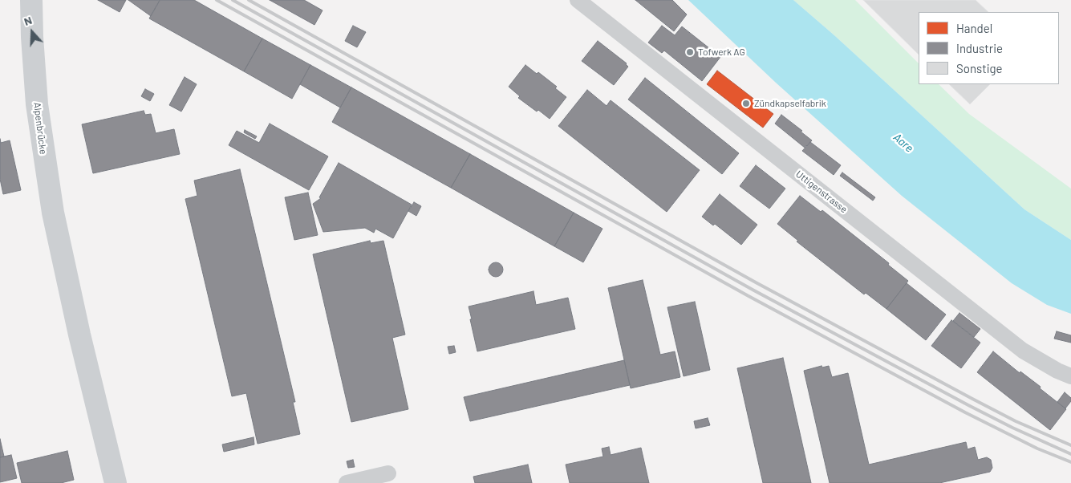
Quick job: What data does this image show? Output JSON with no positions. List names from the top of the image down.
{
  "streets": {
    "main road": ["Alpenbrücke"],
    "street": ["Uttigenstrasse"]
  },
  "water": ["Aare"],
  "places": ["Tofwerk AG", "Zündkapselfabrik"],
  "legend": ["Handel", "Industrie", "Sonstige"],
  "north": "top"
}
